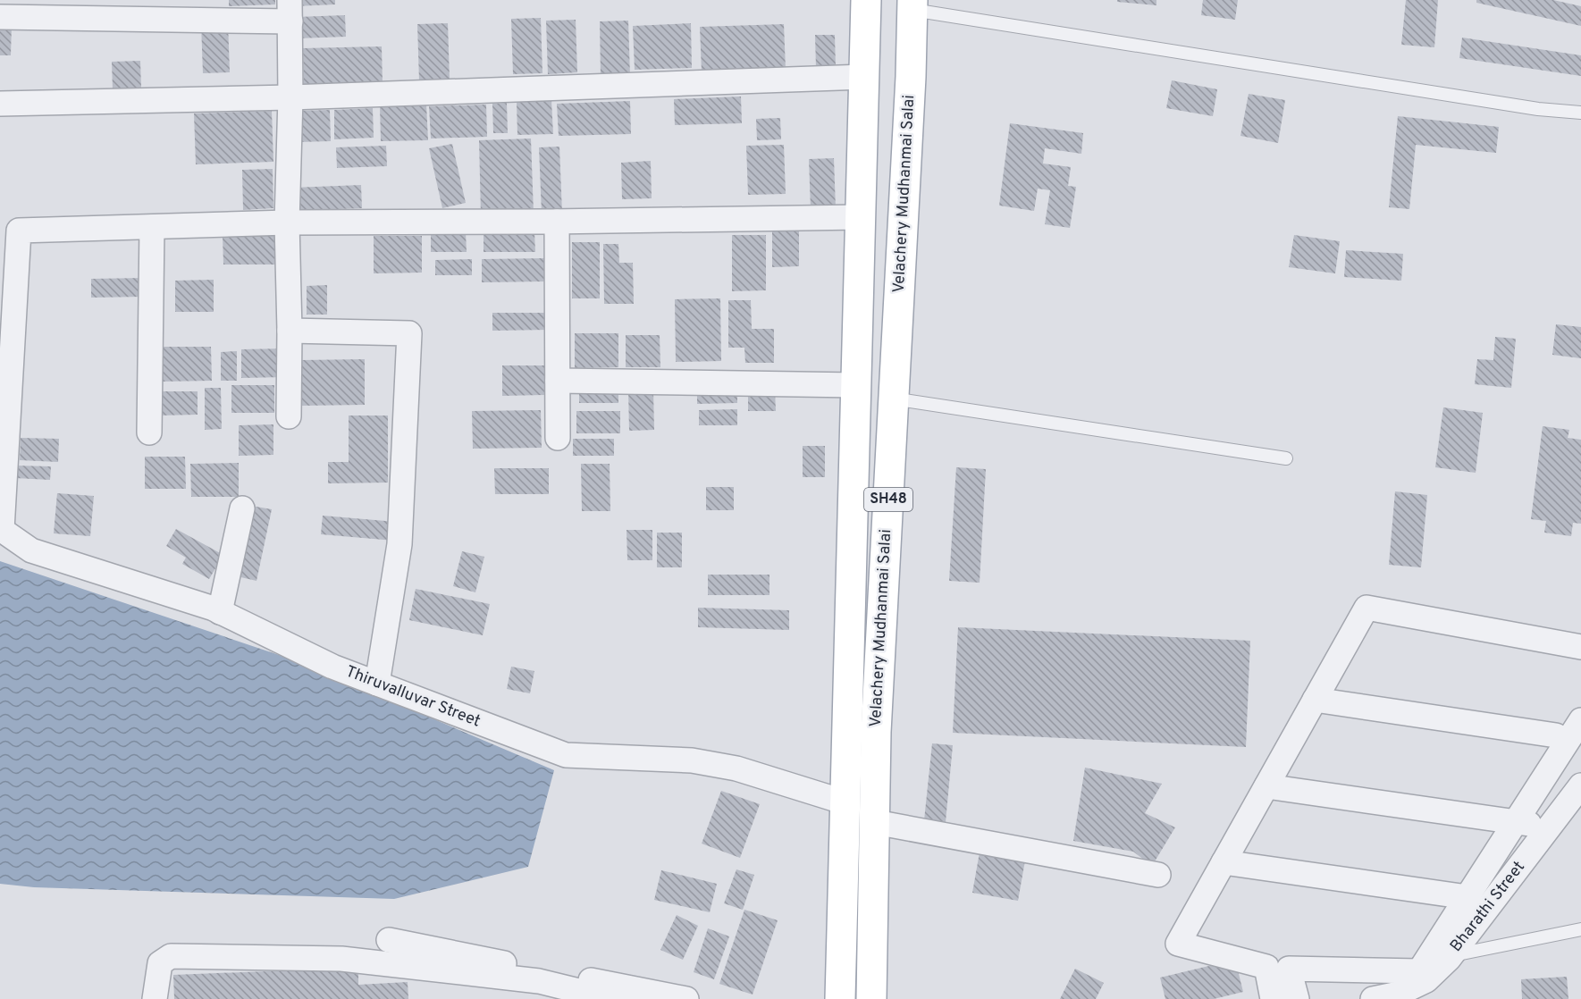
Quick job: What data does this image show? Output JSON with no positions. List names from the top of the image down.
{
  "streets": {
    "main road": ["Velachery Mudhanmai Salai", "SH48"],
    "street": ["Thiruvalluvar Street", "Bharathi Street"]
  },
  "crossings": [
    ["Velachery Mudhanmai Salai", "Thiruvalluvar Street"]
  ]
}
